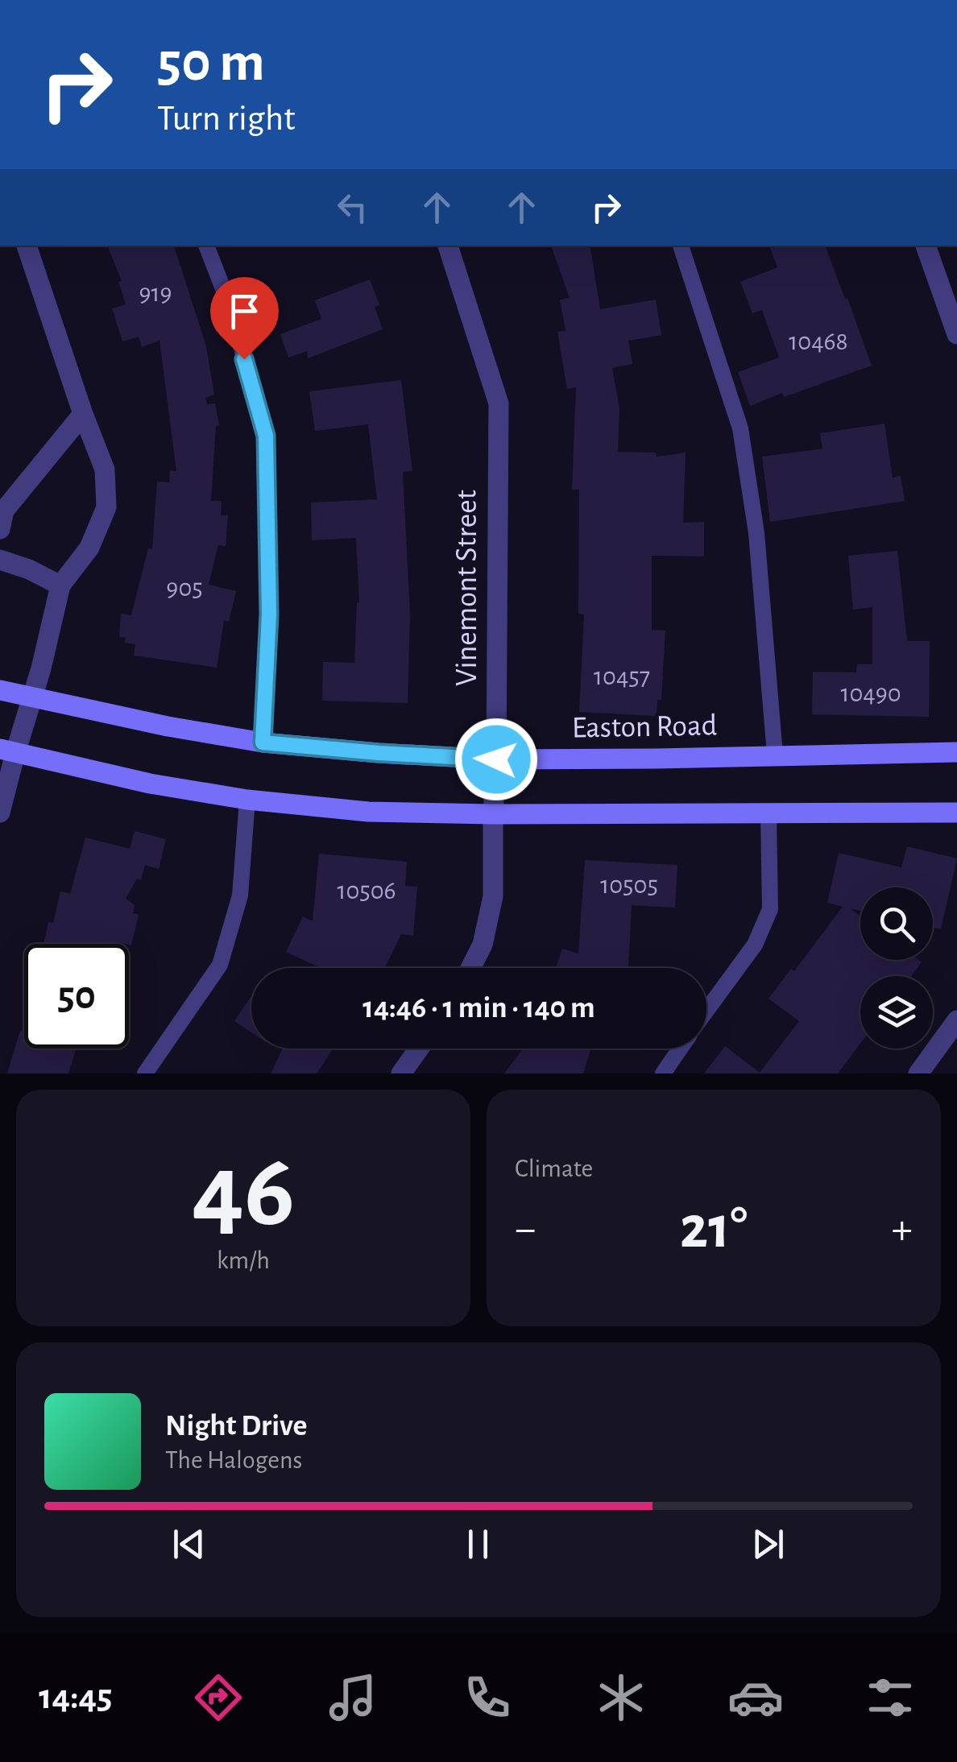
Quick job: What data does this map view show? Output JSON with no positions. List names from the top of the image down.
{
  "streets": {
    "main road": ["Easton Road"],
    "street": ["Vinemont Street"]
  },
  "crossings": [
    ["Vinemont Street", "Easton Road"]
  ],
  "house_numbers": [
    "919",
    "10468",
    "905",
    "10457",
    "10490",
    "10505",
    "10506"
  ],
  "page": {
    "turn": ["50 m", "Turn right"],
    "limit": "50",
    "trip": "14:46 · 1 min · 140 m",
    "tile": [
      ["46", "km/h"],
      "Climate"
    ],
    "heat": ["−", "21°", "+"],
    "song": ["Night Drive", "The Halogens"],
    "tabs": "14:45"
  }
}
